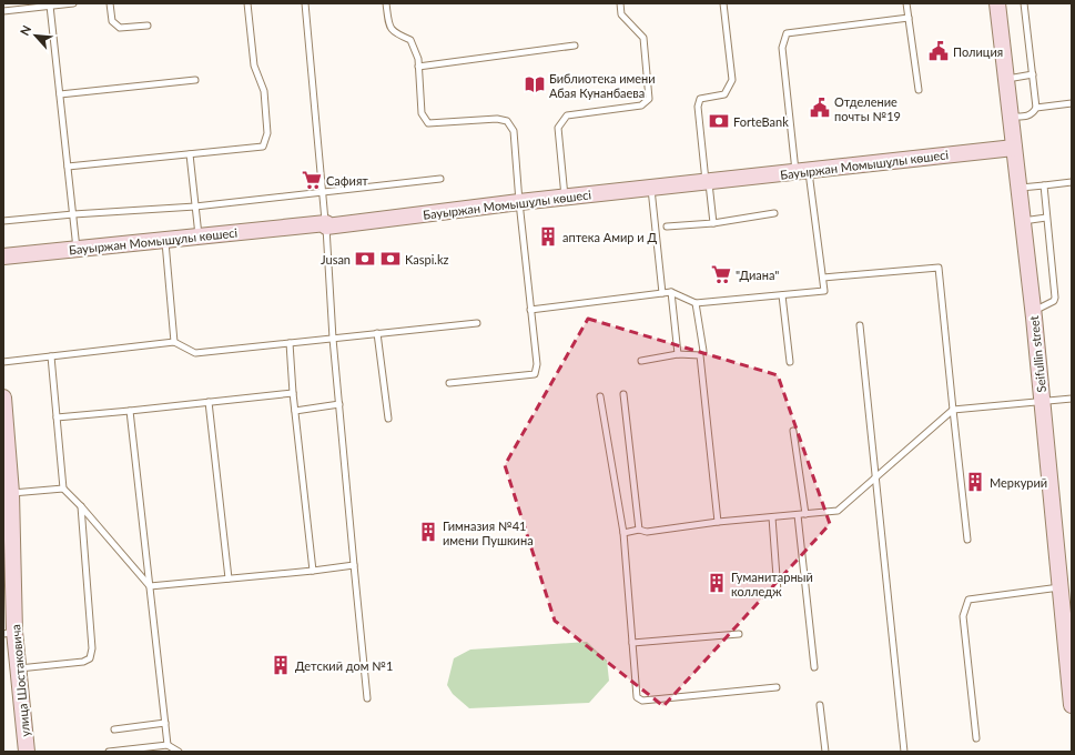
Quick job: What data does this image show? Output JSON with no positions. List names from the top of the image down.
{
  "streets": {
    "street": ["Бауыржан Момышұлы көшесі", "Seifullin street", "улица Шостаковича"]
  },
  "crossings": [
    ["Бауыржан Момышұлы көшесі", "Seifullin street"]
  ],
  "places": {
    "public building": ["Полиция", "Отделение почты №19"],
    "library": ["Библиотека имени Абая Кунанбаева"],
    "bank": ["ForteBank", "Jusan", "Kaspi.kz"],
    "supermarket": ["Сафият", "\"Диана\""],
    "building": [
      "аптека Амир и Д",
      "Меркурий",
      "Гимназия №41 имени Пушкина",
      "Гуманитарный колледж",
      "Детский дом №1"
    ]
  },
  "north": "top left"
}
